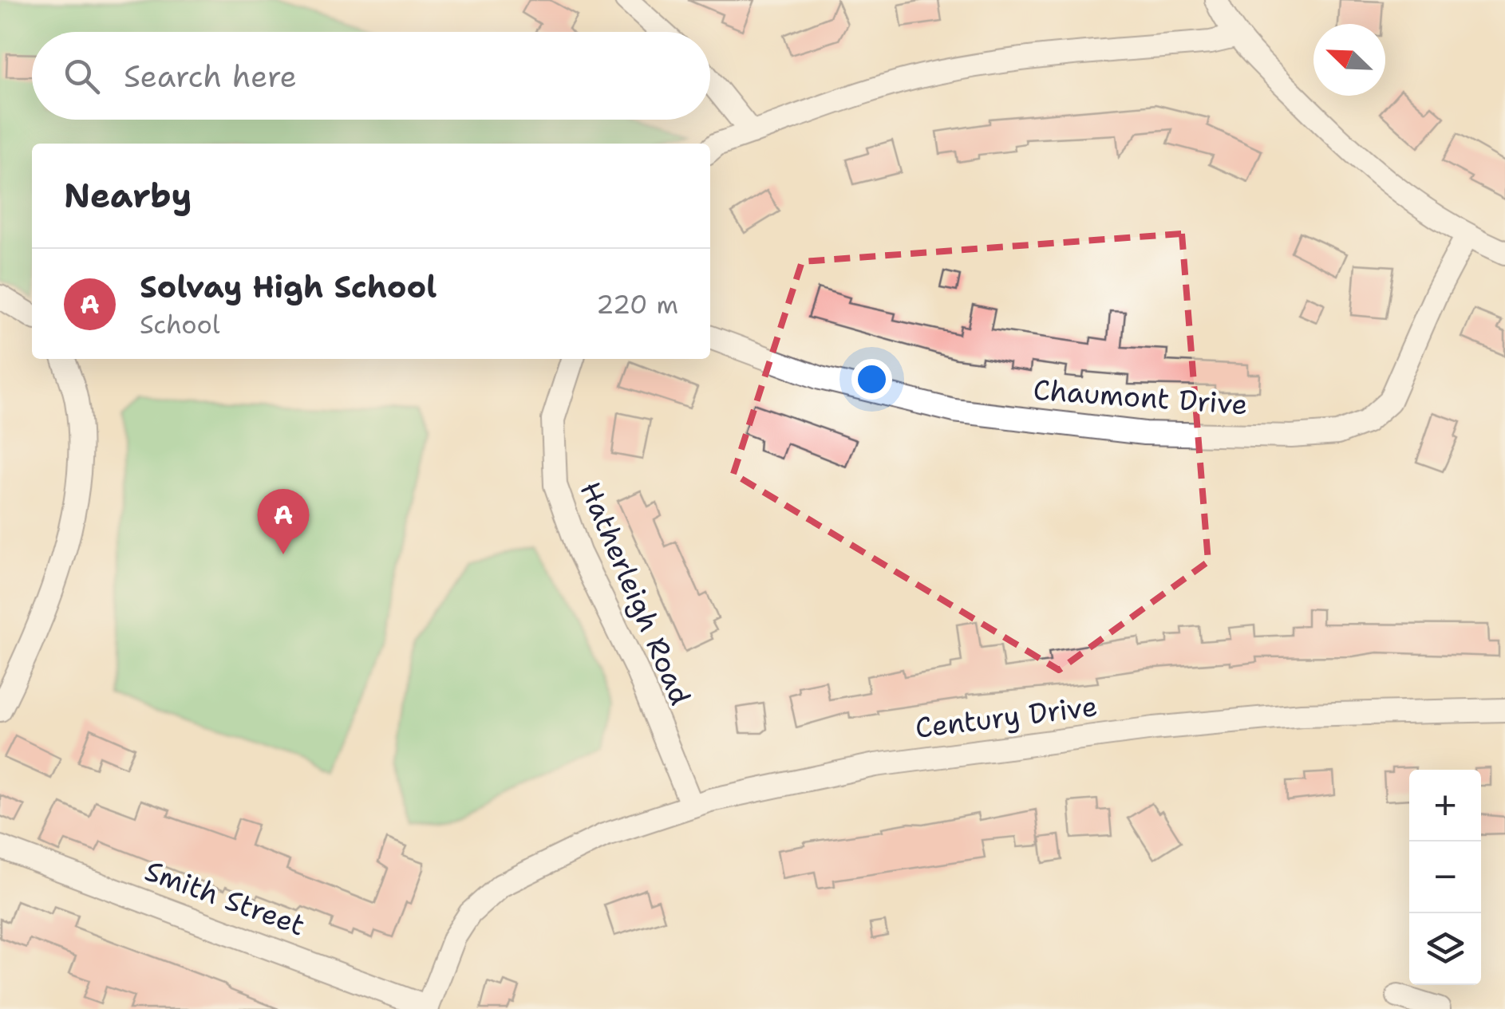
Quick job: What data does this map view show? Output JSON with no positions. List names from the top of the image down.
{
  "streets": {
    "street": [
      "Chaumont Drive",
      "Hatherleigh Road",
      "Century Drive",
      "Smith Street"
    ]
  },
  "crossings": [
    ["Hatherleigh Road", "Century Drive"],
    ["Century Drive", "Smith Street"]
  ],
  "north": "top left",
  "page": {
    "search": "Search here",
    "heading": "Nearby",
    "list": [
      {
        "mark": "A",
        "name": "Solvay High School",
        "note": "School",
        "value": "220 m"
      }
    ],
    "pins": "A",
    "map_buttons": ["+", "−"]
  }
}
